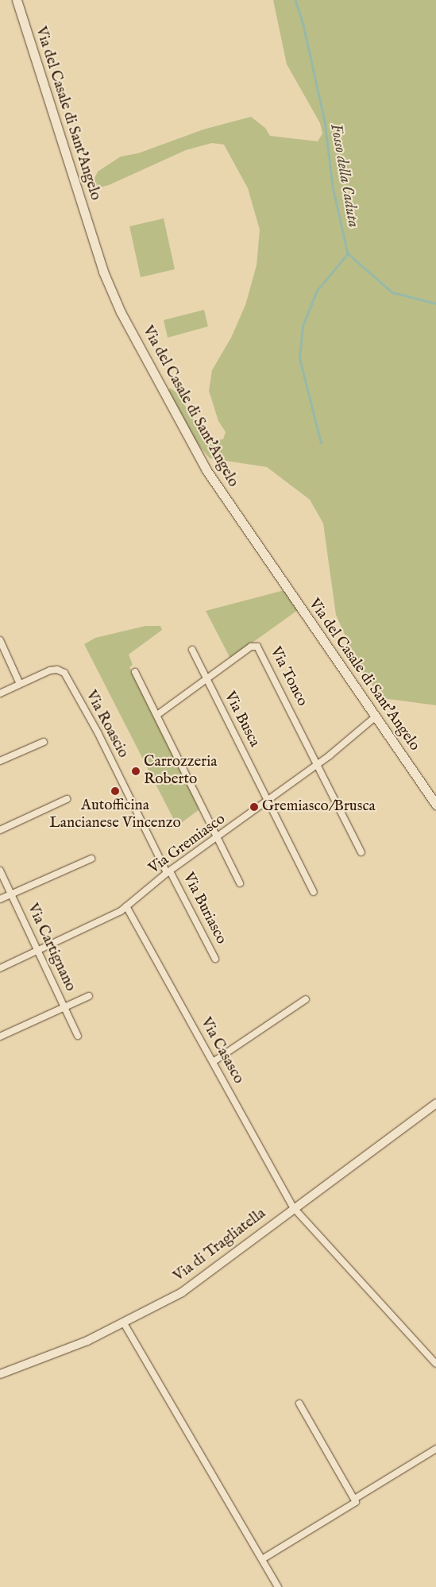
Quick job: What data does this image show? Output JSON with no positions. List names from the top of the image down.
{
  "streets": {
    "main road": ["Via del Casale di Sant'Angelo"],
    "street": [
      "Via Tonco",
      "Via Busca",
      "Via Roascio",
      "Via Gremiasco",
      "Via Buriasco",
      "Via Cartignano",
      "Via Casasco",
      "Via di Tragliatella"
    ]
  },
  "crossings": [
    ["Via del Casale di Sant'Angelo", "Via Gremiasco"],
    ["Via Tonco", "Via Busca"],
    ["Via Tonco", "Via Gremiasco"],
    ["Via Busca", "Via Gremiasco"],
    ["Via Roascio", "Via Gremiasco"],
    ["Via Roascio", "Via Buriasco"],
    ["Via Gremiasco", "Via Buriasco"],
    ["Via Gremiasco", "Via Cartignano"],
    ["Via Gremiasco", "Via Casasco"],
    ["Via Casasco", "Via di Tragliatella"]
  ],
  "water": ["Fosso della Caduta"],
  "places": ["Carrozzeria Roberto", "Autofficina Lancianese Vincenzo", "Gremiasco/Brusca"]
}
